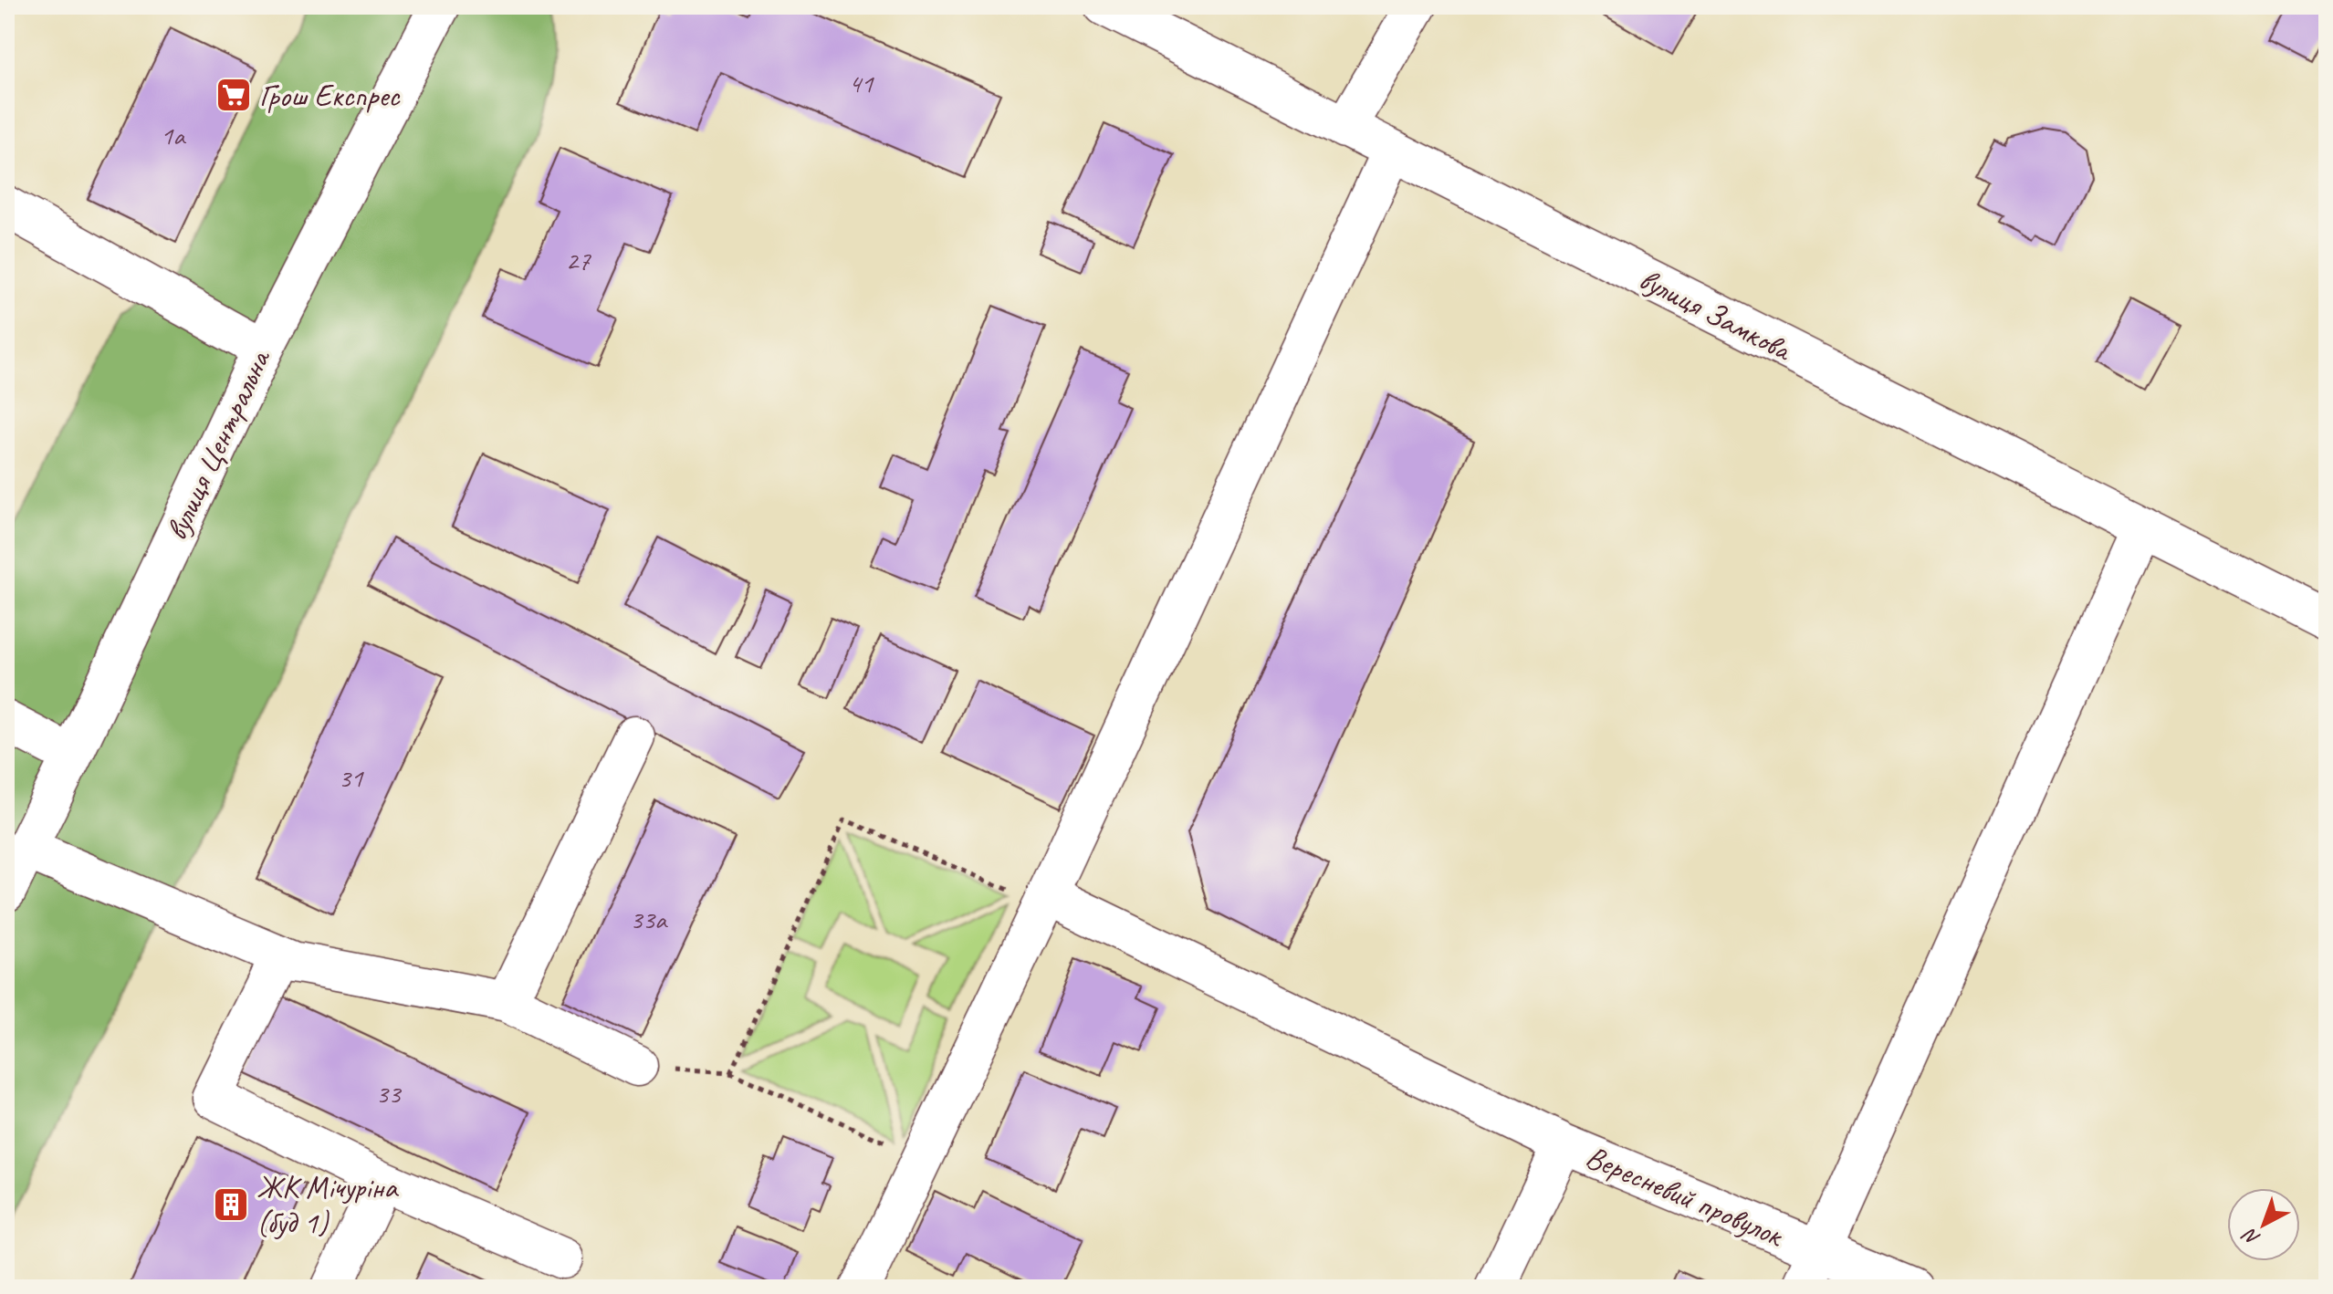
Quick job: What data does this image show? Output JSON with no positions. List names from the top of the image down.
{
  "streets": {
    "street": ["вулиця Замкова", "вулиця Центральна", "Вересневий провулок"]
  },
  "places": {
    "supermarket": ["Грош Експрес"],
    "building": ["ЖК Мічуріна (буд 1)"]
  },
  "house_numbers": [
    "41",
    "1а",
    "27",
    "31",
    "33а",
    "33"
  ],
  "north": "bottom left"
}
